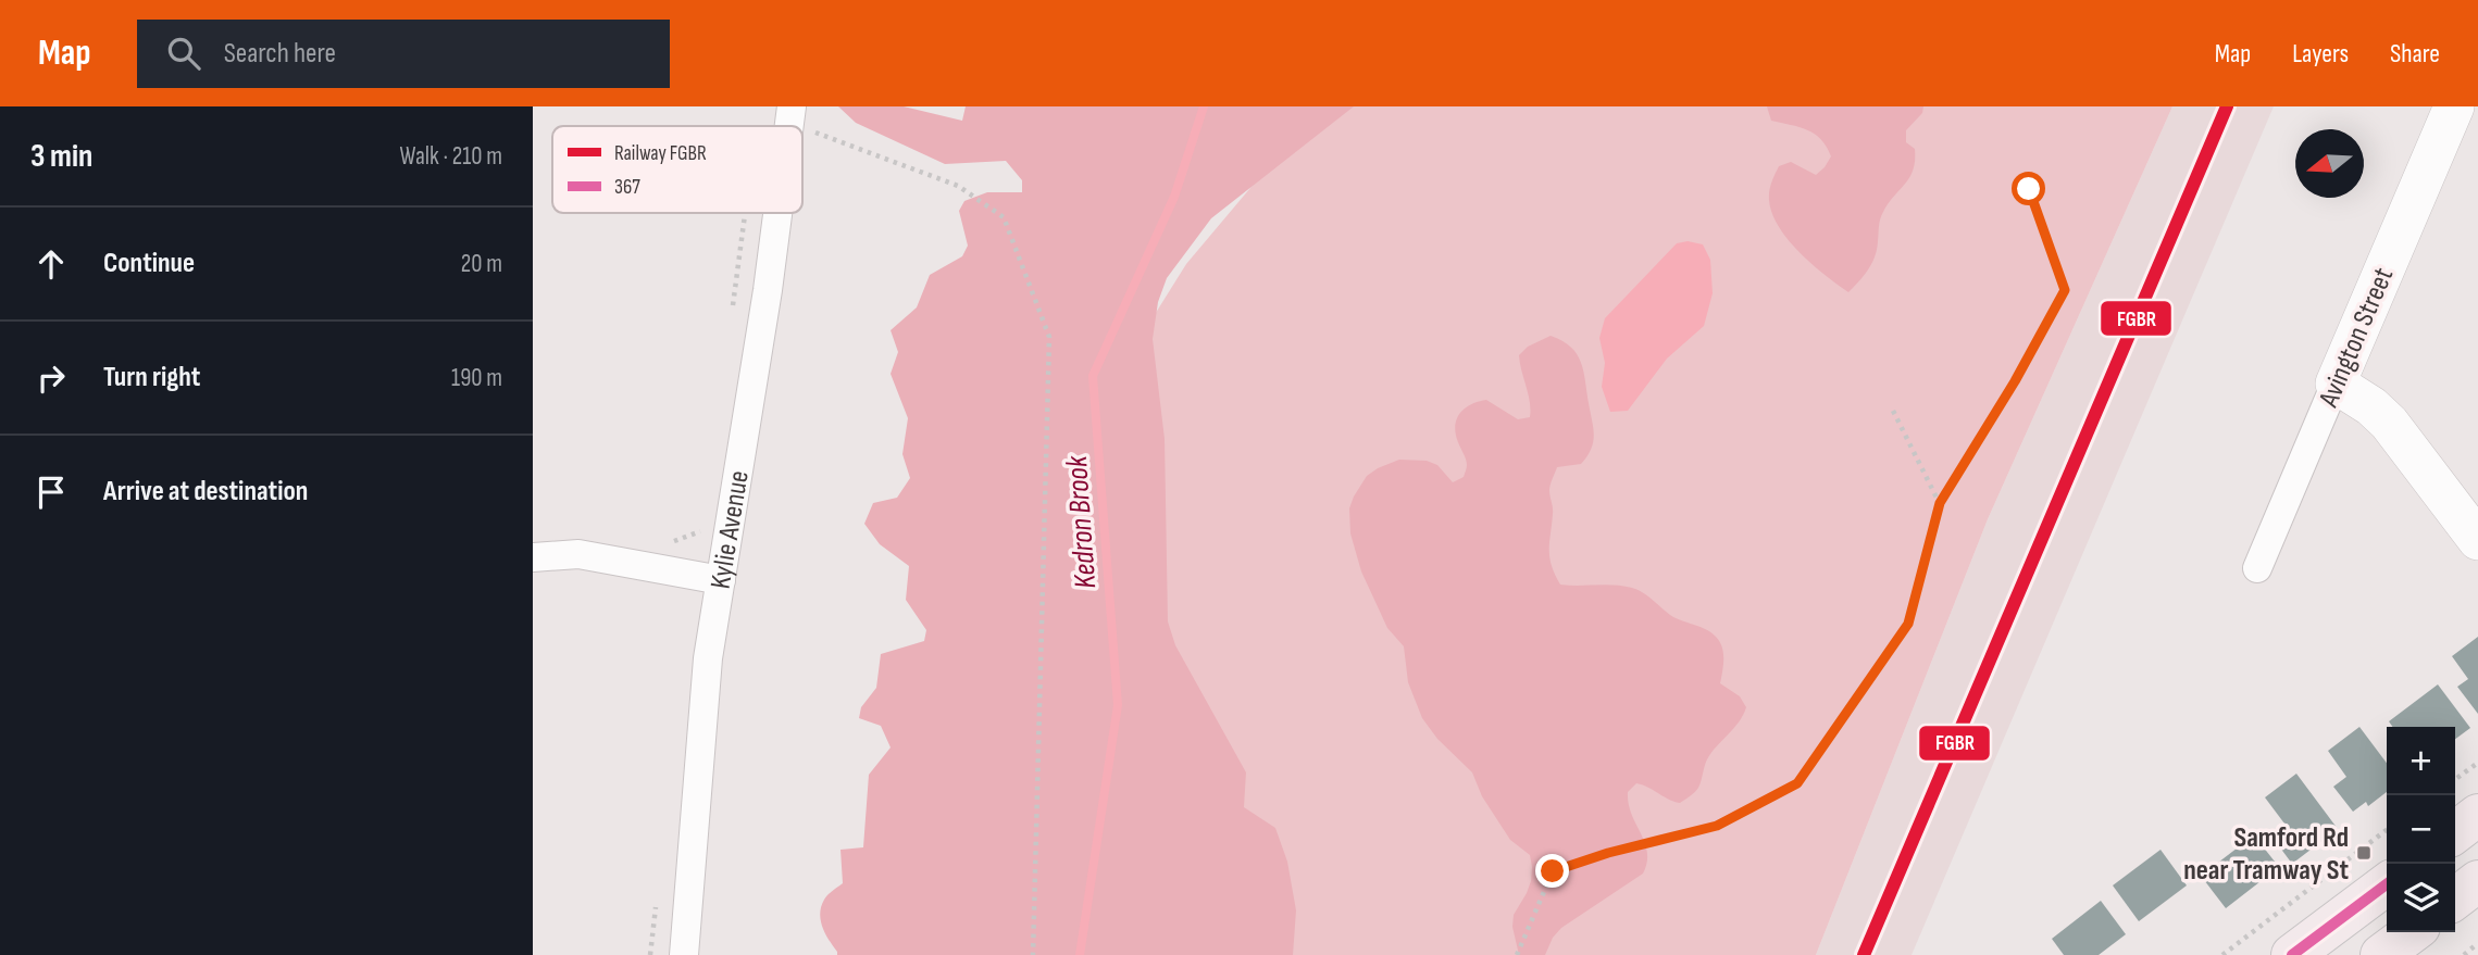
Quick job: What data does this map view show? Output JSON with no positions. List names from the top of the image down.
{
  "streets": {
    "street": ["Avington Street", "Kylie Avenue"]
  },
  "water": ["Kedron Brook"],
  "places": {
    "transit": ["Samford Rd near Tramway St"]
  },
  "lines": ["rail line FGBR", "transit line 367"],
  "legend": ["Railway FGBR", "367"],
  "north": "left",
  "page": {
    "header": "Map",
    "search": "Search here",
    "nav": ["Map", "Layers", "Share"],
    "heading": ["3 min", "Walk · 210 m"],
    "list": [
      ["Continue", "20 m"],
      ["Turn right", "190 m"],
      "Arrive at destination"
    ],
    "map_buttons": ["+", "−"]
  }
}
